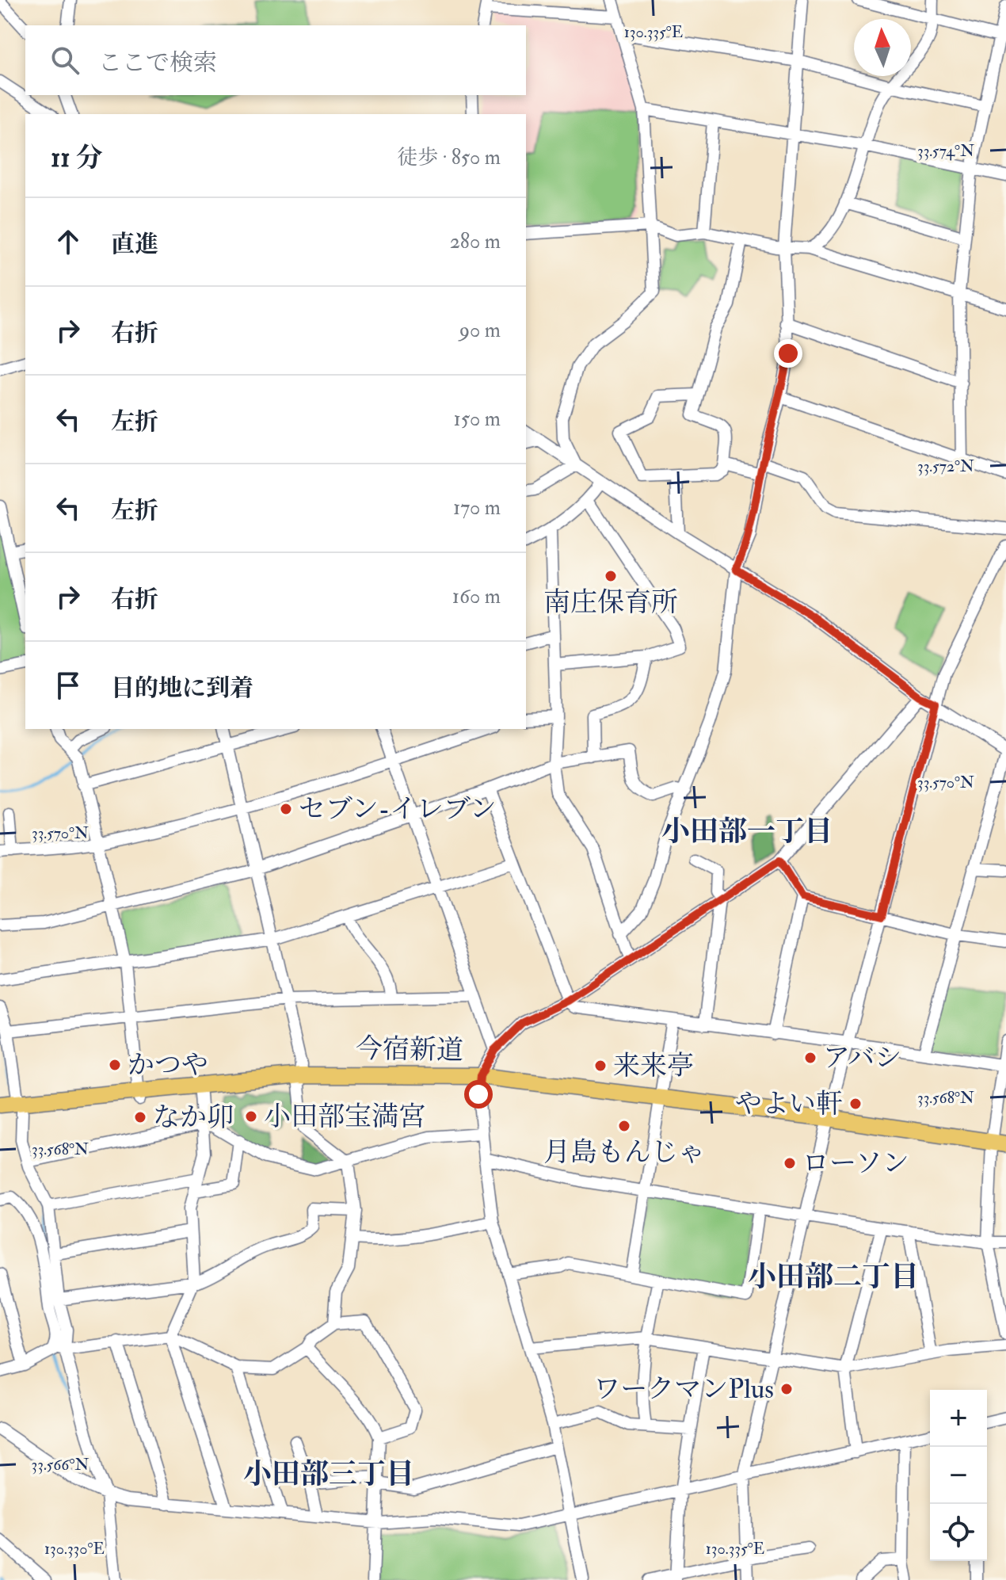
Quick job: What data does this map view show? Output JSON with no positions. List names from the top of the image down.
{
  "streets": {
    "highway": ["今宿新道"]
  },
  "districts": ["小田部一丁目", "小田部二丁目", "小田部三丁目"],
  "places": [
    "南庄保育所",
    "セブン-イレブン",
    "アバシ",
    "かつや",
    "来来亭",
    "やよい軒",
    "小田部宝満宮",
    "なか卯",
    "月島もんじゃ",
    "ローソン",
    "ワークマンPlus"
  ],
  "north": "top",
  "page": {
    "search": "ここで検索",
    "heading": ["11 分", "徒歩 · 850 m"],
    "list": [
      ["直進", "280 m"],
      ["右折", "90 m"],
      ["左折", "150 m"],
      ["左折", "170 m"],
      ["右折", "160 m"],
      "目的地に到着"
    ],
    "map_buttons": ["+", "−"]
  },
  "coordinates": [
    "130.335°E",
    "33.574°N",
    "33.572°N",
    "33.570°N",
    "33.568°N",
    "33.566°N",
    "130.330°E"
  ]
}
